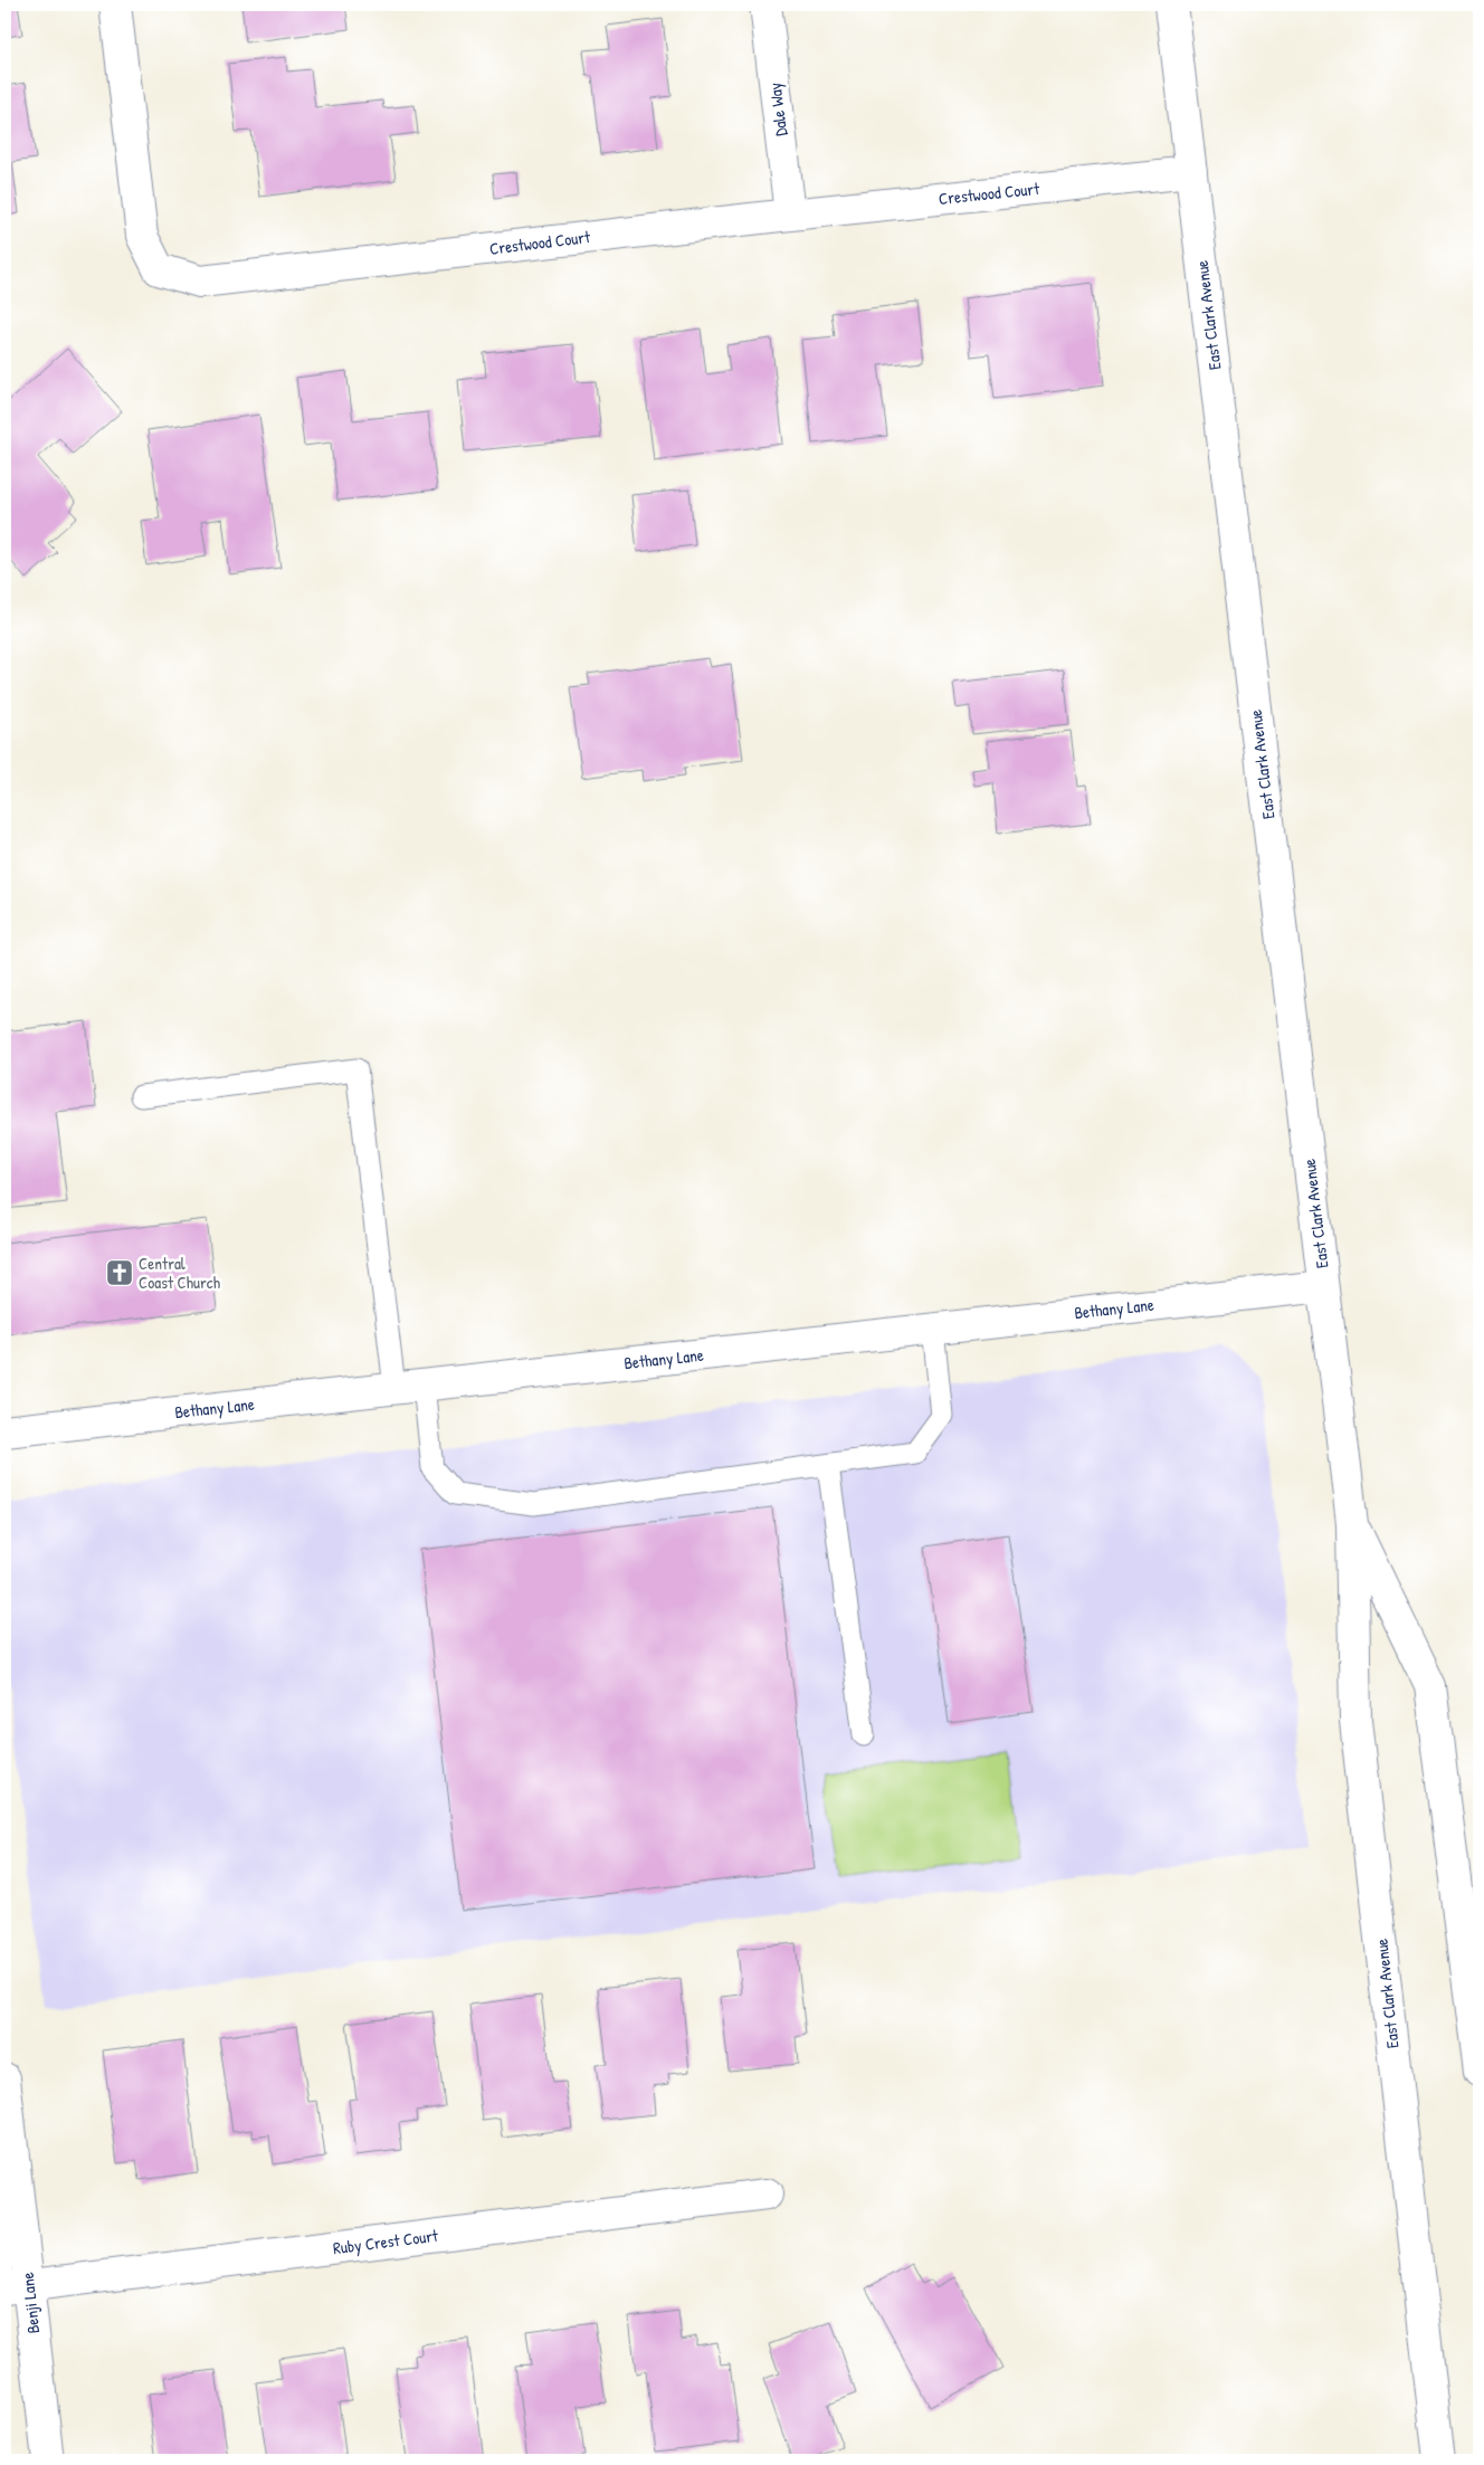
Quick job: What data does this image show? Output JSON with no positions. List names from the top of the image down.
{
  "streets": {
    "street": [
      "Dale Way",
      "Crestwood Court",
      "East Clark Avenue",
      "Bethany Lane",
      "Ruby Crest Court",
      "Benji Lane"
    ]
  },
  "crossings": [
    ["Dale Way", "Crestwood Court"],
    ["Crestwood Court", "East Clark Avenue"],
    ["East Clark Avenue", "Bethany Lane"],
    ["Ruby Crest Court", "Benji Lane"]
  ],
  "places": {
    "church": ["Central Coast Church"]
  }
}
